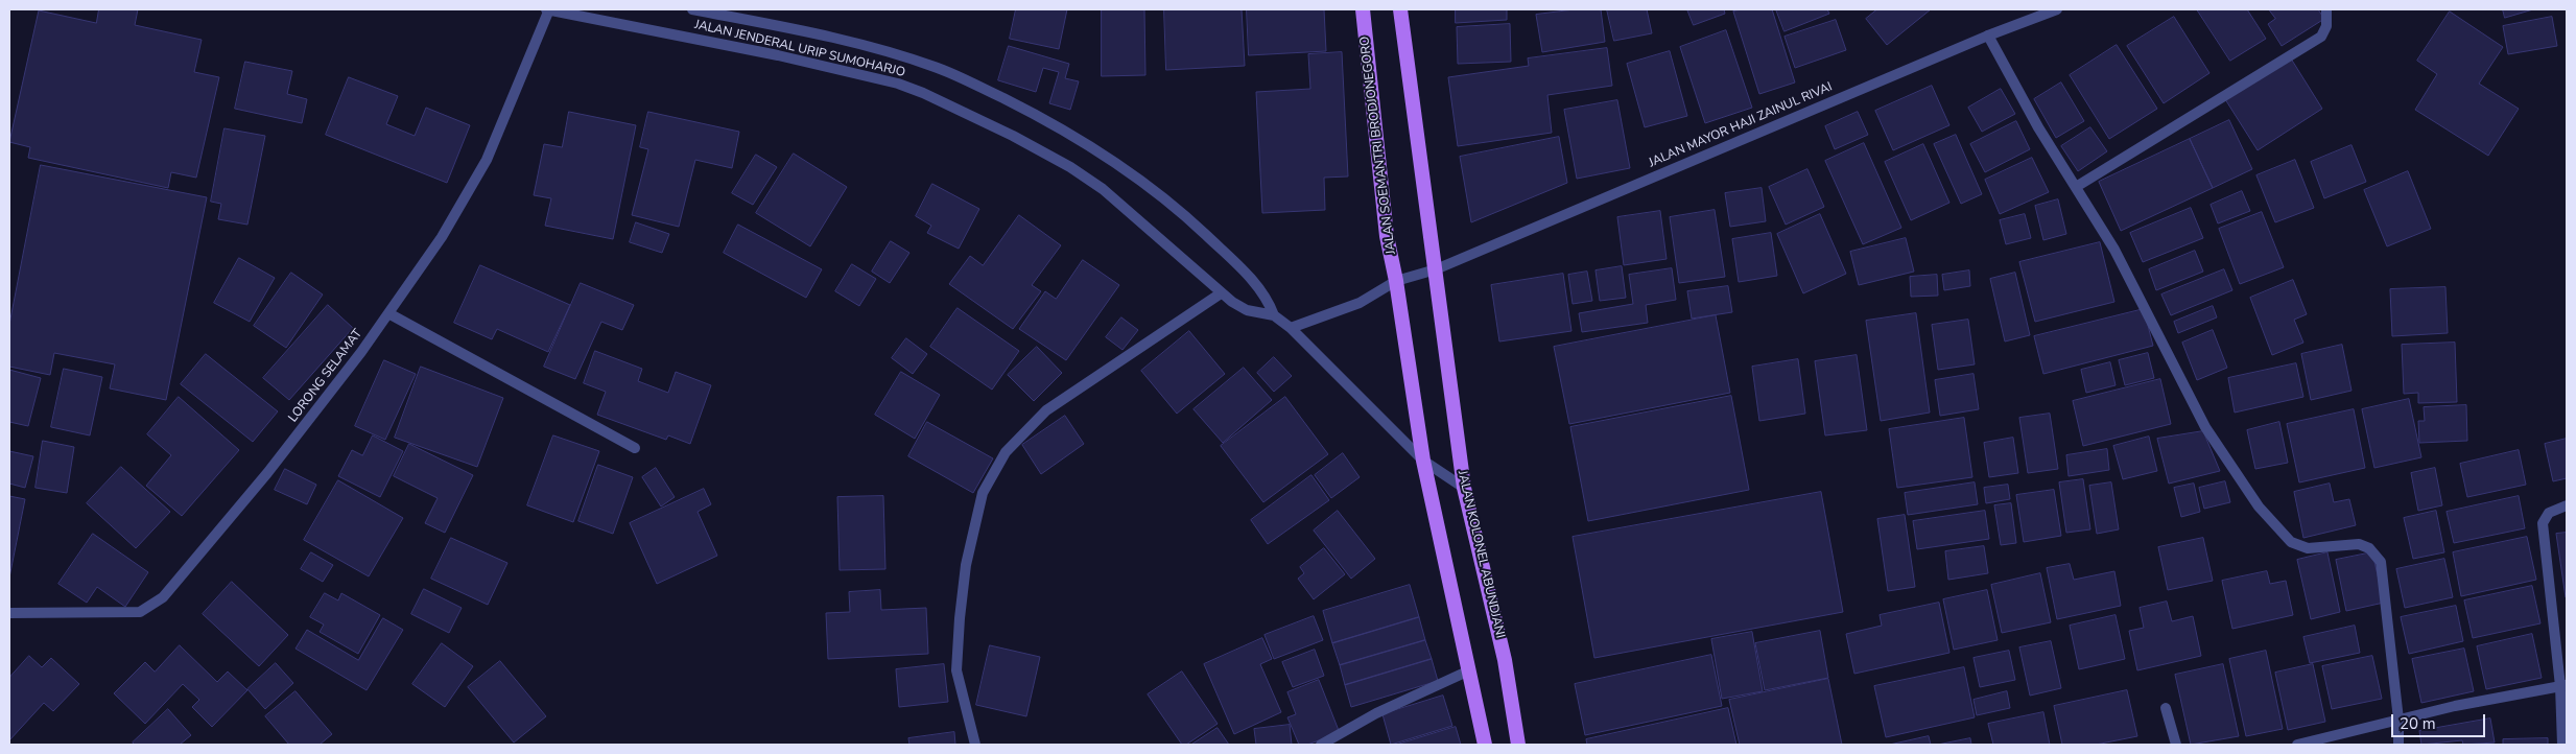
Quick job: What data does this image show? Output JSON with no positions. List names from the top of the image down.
{
  "streets": {
    "main road": ["JALAN SOEMANTRI BRODJONEGORO", "JALAN KOLONEL ABUNDJANI"],
    "street": ["JALAN JENDERAL URIP SUMOHARJO", "JALAN MAYOR HAJI ZAINUL RIVAI", "LORONG SELAMAT"]
  },
  "crossings": [
    ["JALAN JENDERAL URIP SUMOHARJO", "LORONG SELAMAT"],
    ["JALAN MAYOR HAJI ZAINUL RIVAI", "JALAN SOEMANTRI BRODJONEGORO"],
    ["JALAN MAYOR HAJI ZAINUL RIVAI", "JALAN KOLONEL ABUNDJANI"]
  ],
  "scale_bar": "20 m"
}
